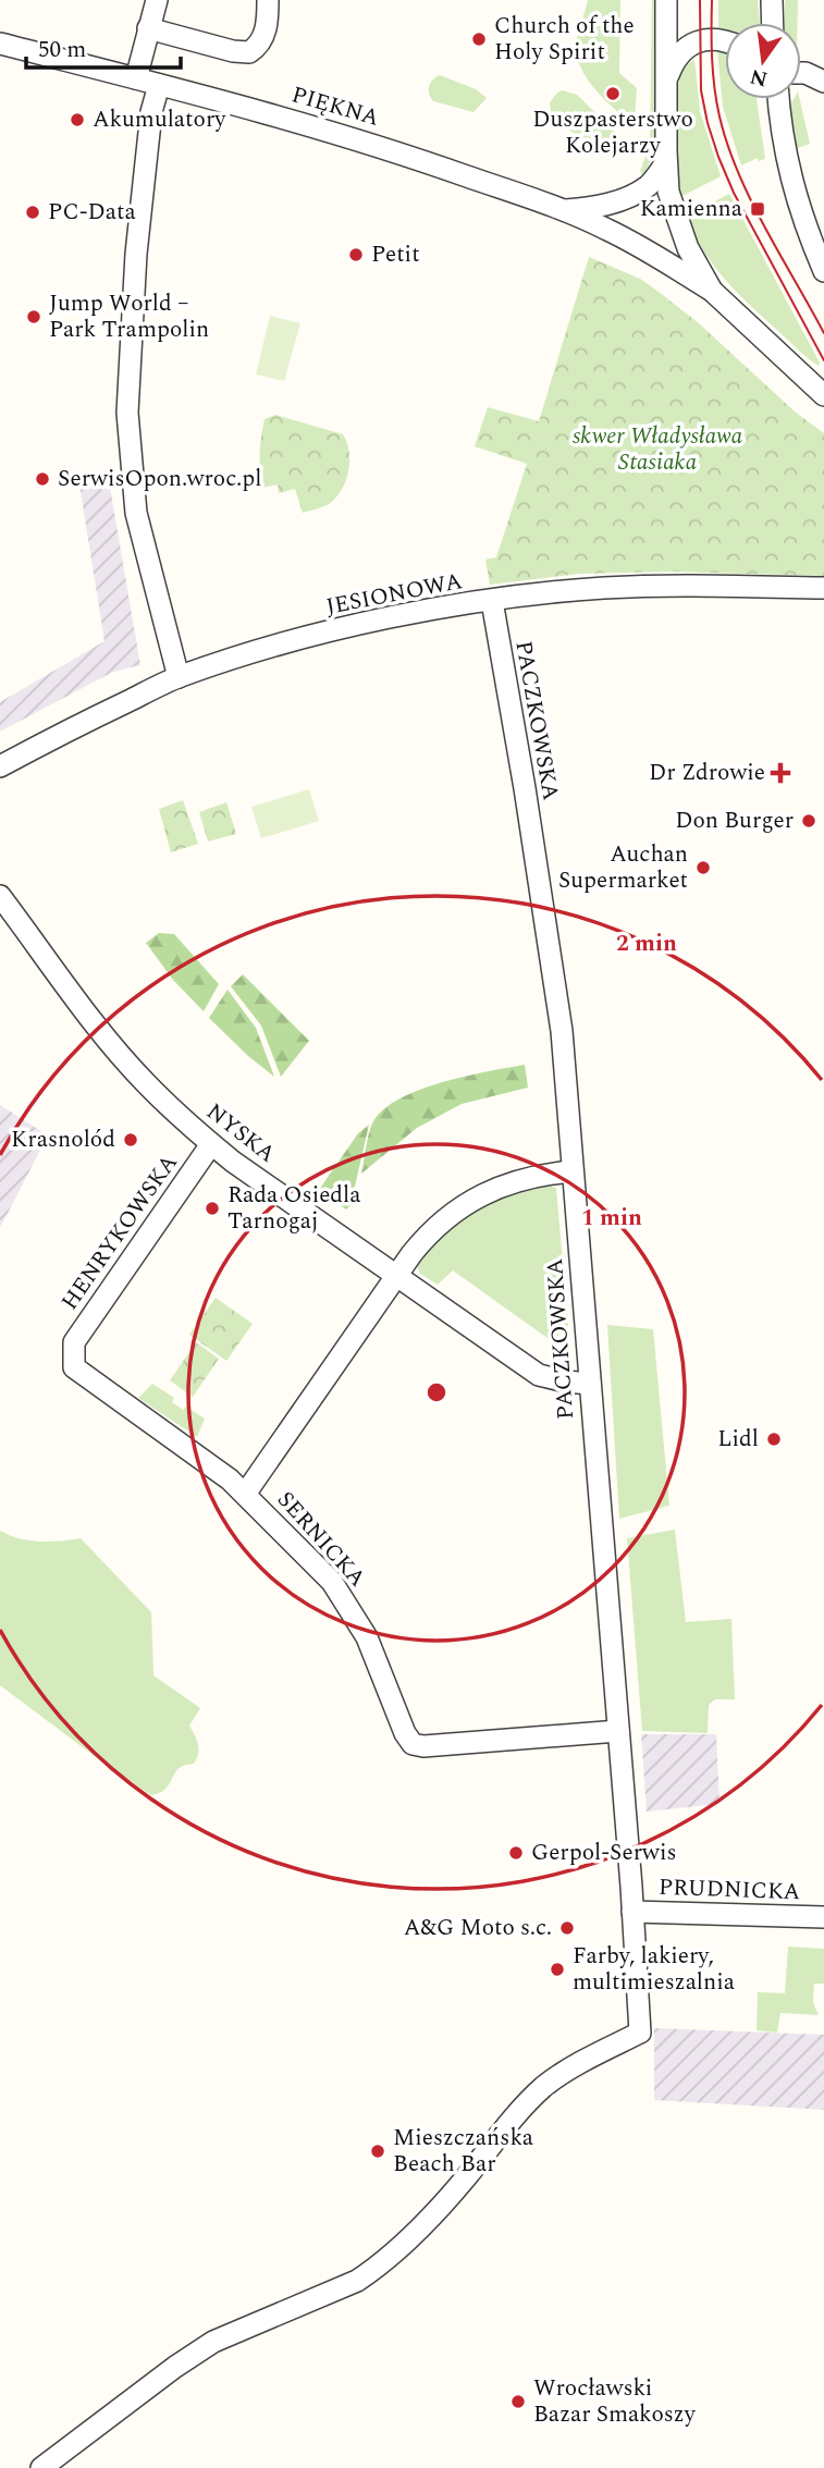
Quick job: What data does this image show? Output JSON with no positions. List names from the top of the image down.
{
  "streets": {
    "street": [
      "PIĘKNA",
      "JESIONOWA",
      "PACZKOWSKA",
      "NYSKA",
      "HENRYKOWSKA",
      "SERNICKA",
      "PRUDNICKA"
    ]
  },
  "crossings": [
    ["JESIONOWA", "PACZKOWSKA"],
    ["PACZKOWSKA", "NYSKA"],
    ["PACZKOWSKA", "SERNICKA"],
    ["PACZKOWSKA", "PRUDNICKA"],
    ["NYSKA", "HENRYKOWSKA"],
    ["NYSKA", "SERNICKA"],
    ["HENRYKOWSKA", "SERNICKA"]
  ],
  "parks": ["skwer Władysława Stasiaka"],
  "places": {
    "other": [
      "Church of the Holy Spirit",
      "Duszpasterstwo Kolejarzy",
      "Akumulatory",
      "PC-Data",
      "Petit",
      "Jump World – Park Trampolin",
      "SerwisOpon.wroc.pl",
      "Don Burger",
      "Auchan Supermarket",
      "Krasnolód",
      "Rada Osiedla Tarnogaj",
      "Lidl",
      "Gerpol-Serwis",
      "A&G Moto s.c.",
      "Farby, lakiery, multimieszalnia",
      "Mieszczańska Beach Bar",
      "Wrocławski Bazar Smakoszy"
    ],
    "transit": ["Kamienna"],
    "health": ["Dr Zdrowie"]
  },
  "scale_bar": "50 m",
  "north": "bottom",
  "rings": ["2 min", "1 min"]
}
